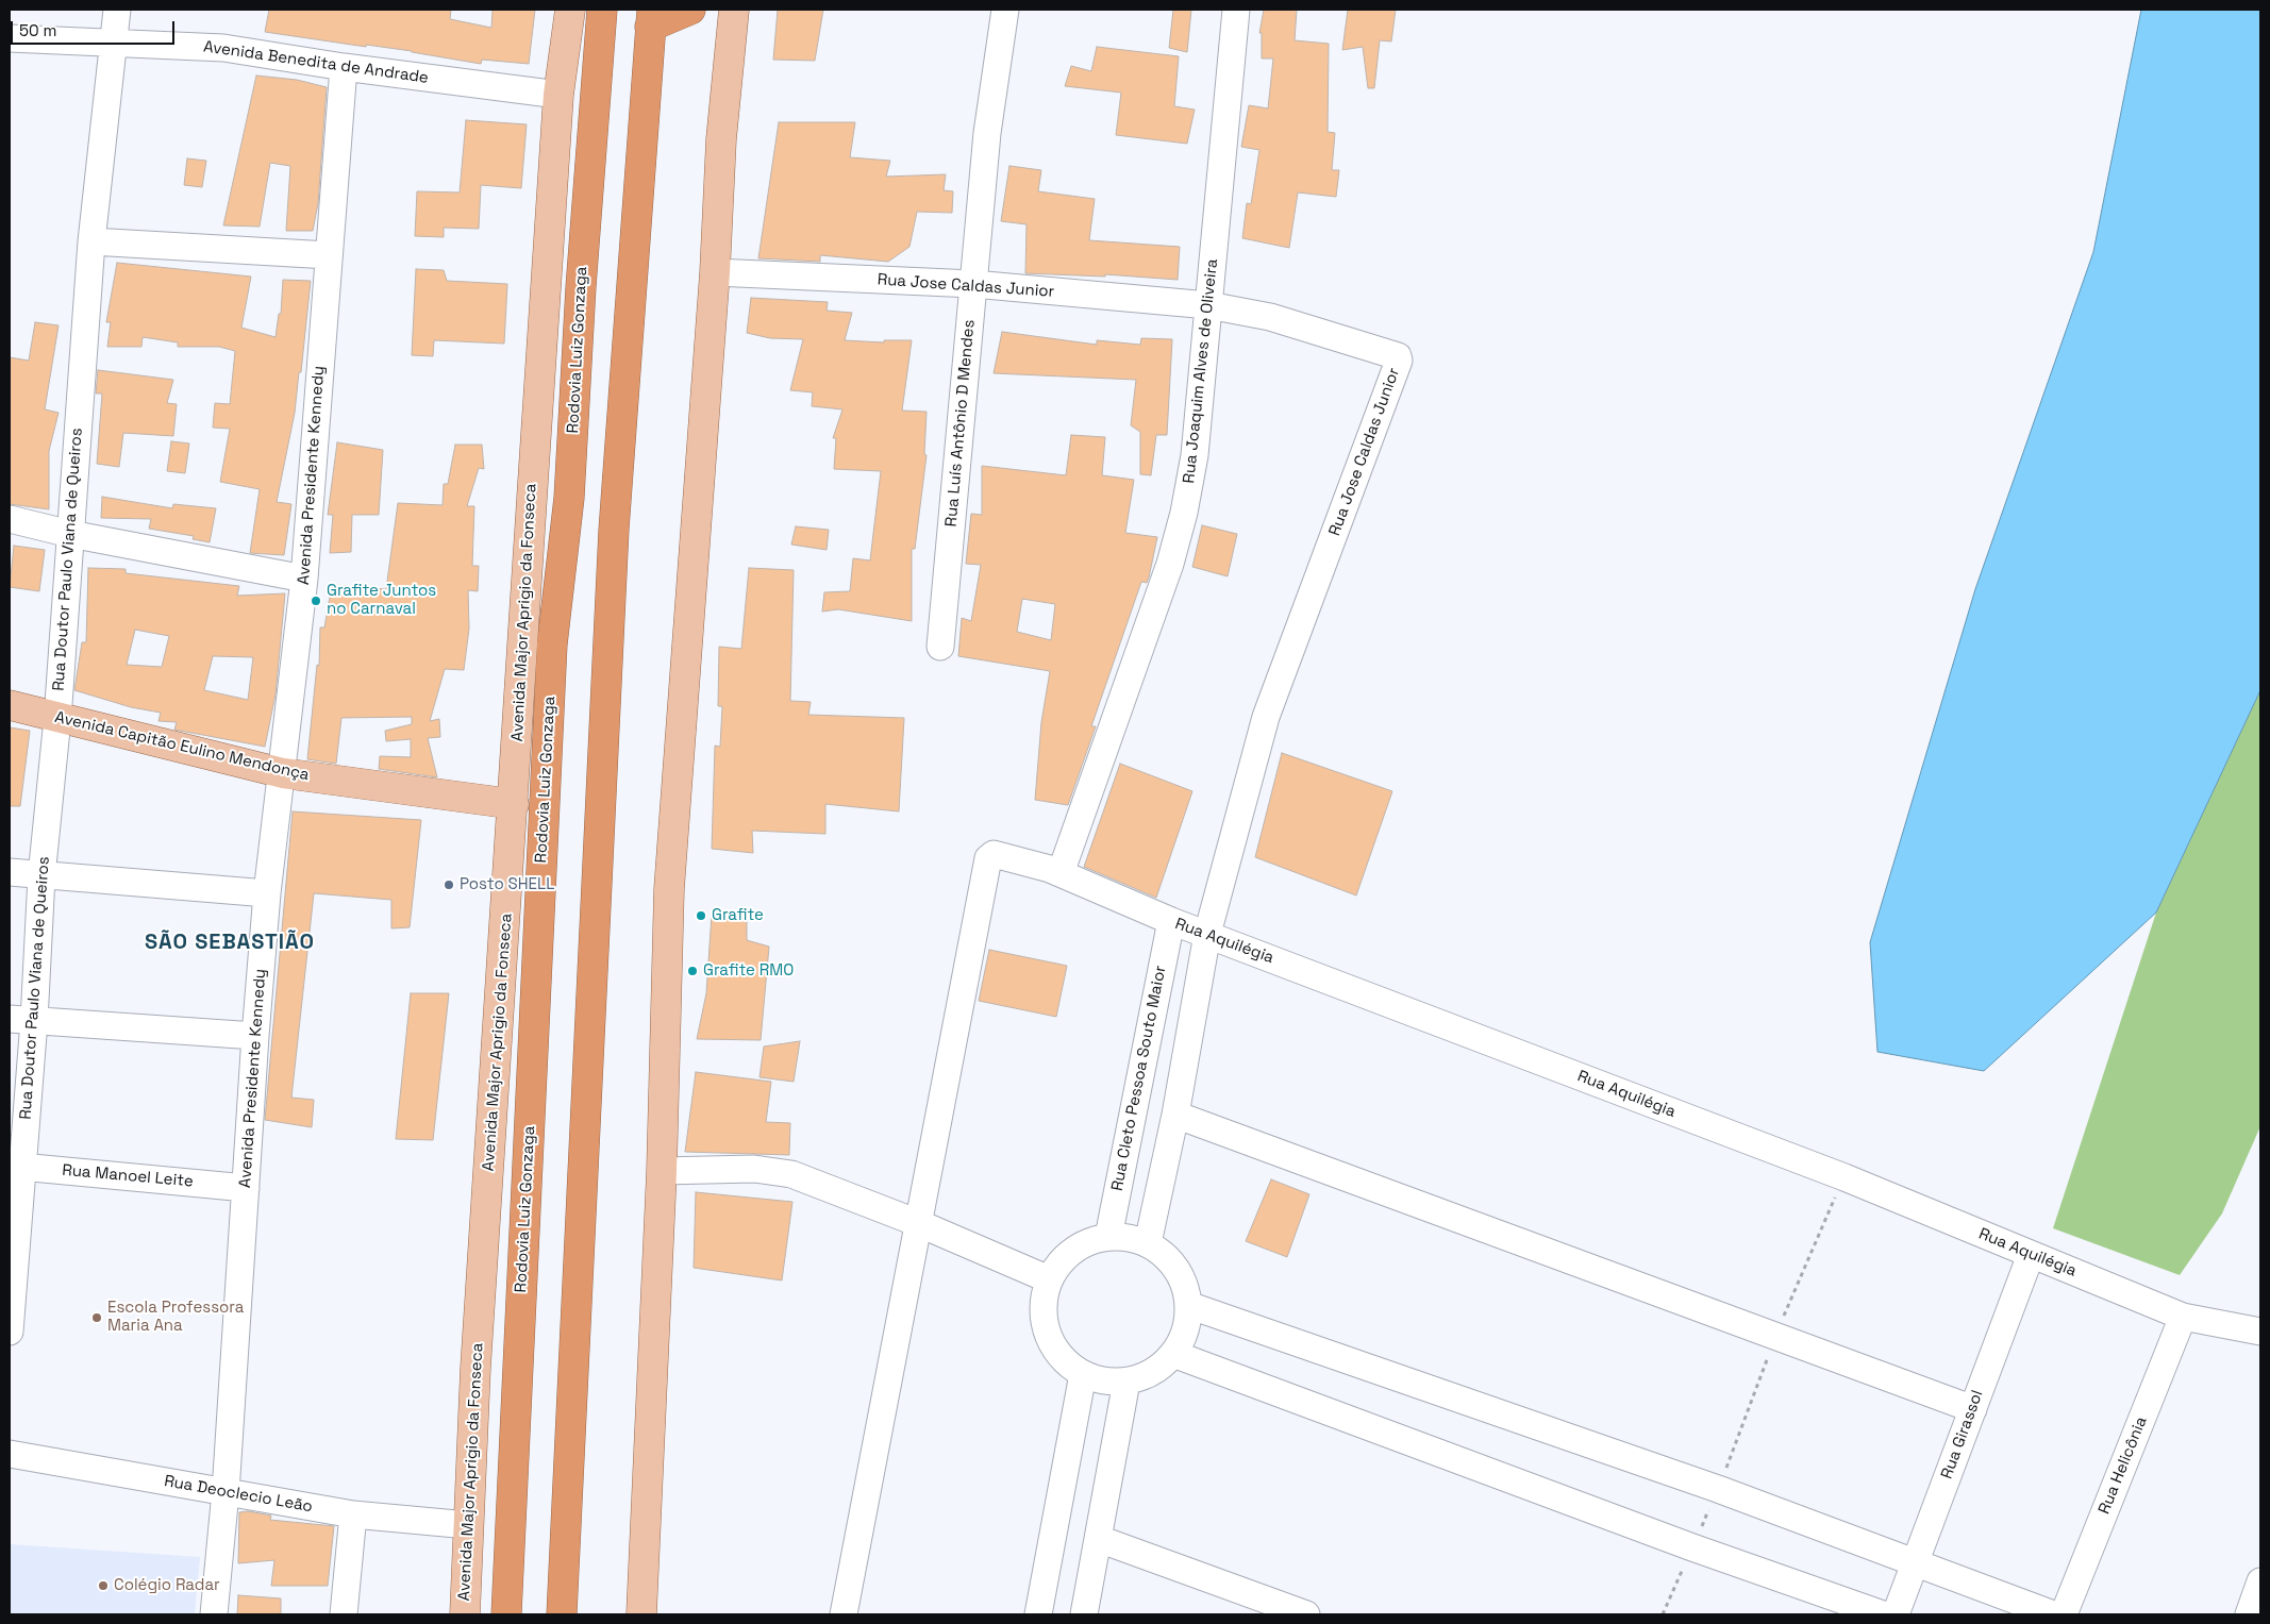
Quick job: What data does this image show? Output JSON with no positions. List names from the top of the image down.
{
  "streets": {
    "highway": ["Rodovia Luiz Gonzaga"],
    "main road": ["Avenida Major Aprigio da Fonseca", "Avenida Capitão Eulino Mendonça"],
    "street": [
      "Avenida Benedita de Andrade",
      "Rua Jose Caldas Junior",
      "Rua Joaquim Alves de Oliveira",
      "Rua Luís Antônio D Mendes",
      "Avenida Presidente Kennedy",
      "Rua Doutor Paulo Viana de Queiros",
      "Rua Aquilégia",
      "Rua Cleto Pessoa Souto Maior",
      "Rua Manoel Leite",
      "Rua Girassol",
      "Rua Helicônia",
      "Rua Deoclecio Leão"
    ]
  },
  "crossings": [
    ["Avenida Benedita de Andrade", "Avenida Presidente Kennedy"],
    ["Avenida Benedita de Andrade", "Rua Doutor Paulo Viana de Queiros"],
    ["Avenida Benedita de Andrade", "Avenida Major Aprigio da Fonseca"],
    ["Rua Jose Caldas Junior", "Rua Joaquim Alves de Oliveira"],
    ["Rua Jose Caldas Junior", "Rua Luís Antônio D Mendes"],
    ["Rua Jose Caldas Junior", "Rua Aquilégia"],
    ["Rua Joaquim Alves de Oliveira", "Rua Aquilégia"],
    ["Avenida Presidente Kennedy", "Avenida Capitão Eulino Mendonça"],
    ["Avenida Presidente Kennedy", "Rua Manoel Leite"],
    ["Avenida Presidente Kennedy", "Rua Deoclecio Leão"],
    ["Rua Doutor Paulo Viana de Queiros", "Avenida Capitão Eulino Mendonça"],
    ["Rua Doutor Paulo Viana de Queiros", "Rua Manoel Leite"],
    ["Avenida Major Aprigio da Fonseca", "Avenida Capitão Eulino Mendonça"],
    ["Avenida Major Aprigio da Fonseca", "Rua Deoclecio Leão"],
    ["Rua Aquilégia", "Rua Cleto Pessoa Souto Maior"],
    ["Rua Aquilégia", "Rua Girassol"],
    ["Rua Aquilégia", "Rua Helicônia"]
  ],
  "districts": ["SÃO SEBASTIÃO"],
  "places": [
    "Grafite Juntos no Carnaval",
    "Posto SHELL",
    "Grafite",
    "Grafite RMO",
    "Escola Professora Maria Ana",
    "Colégio Radar"
  ],
  "scale_bar": "50 m"
}
